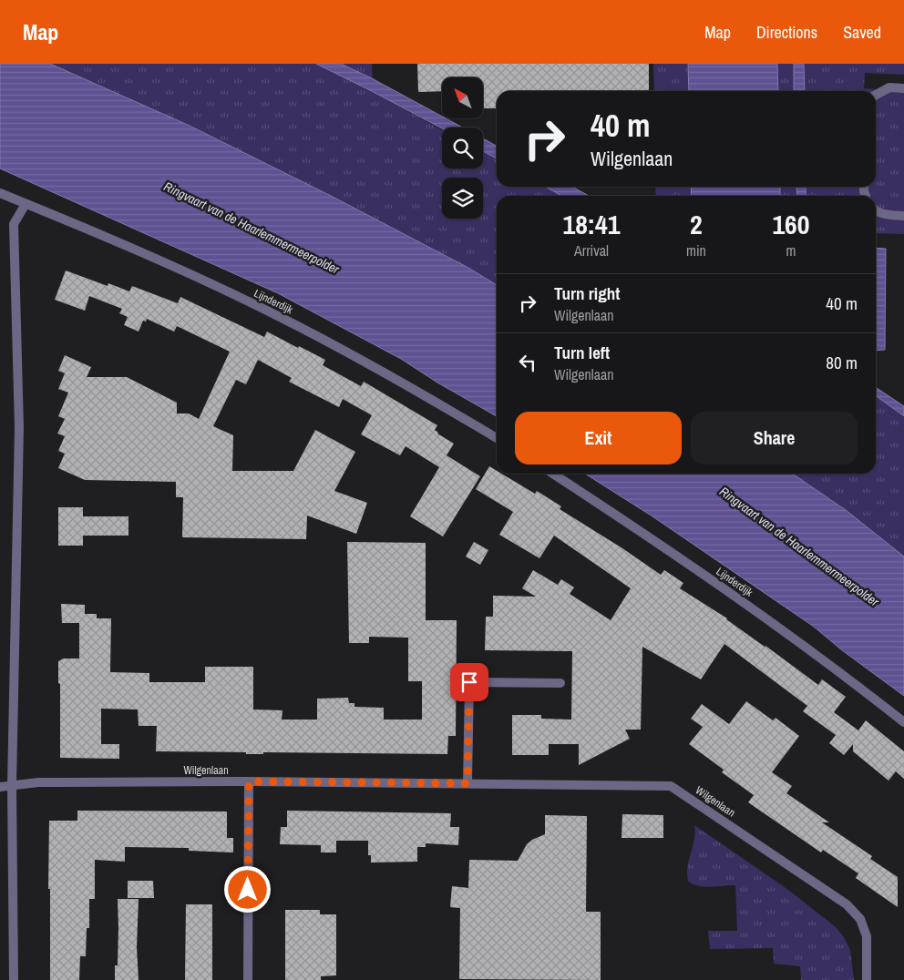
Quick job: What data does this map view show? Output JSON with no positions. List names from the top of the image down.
{
  "streets": {
    "street": ["Lijnderdijk", "Wilgenlaan"]
  },
  "water": ["Ringvaart van de Haarlemmermeerpolder"],
  "north": "top left",
  "page": {
    "header": "Map",
    "nav": ["Map", "Directions", "Saved"],
    "turn": ["40 m", "Wilgenlaan"],
    "eta": [
      "18:41",
      "Arrival",
      "2",
      "min",
      "160",
      "m"
    ],
    "list": [
      {
        "name": "Turn right",
        "note": "Wilgenlaan",
        "value": "40 m"
      },
      {
        "name": "Turn left",
        "note": "Wilgenlaan",
        "value": "80 m"
      }
    ],
    "buttons": ["Exit", "Share"]
  }
}
